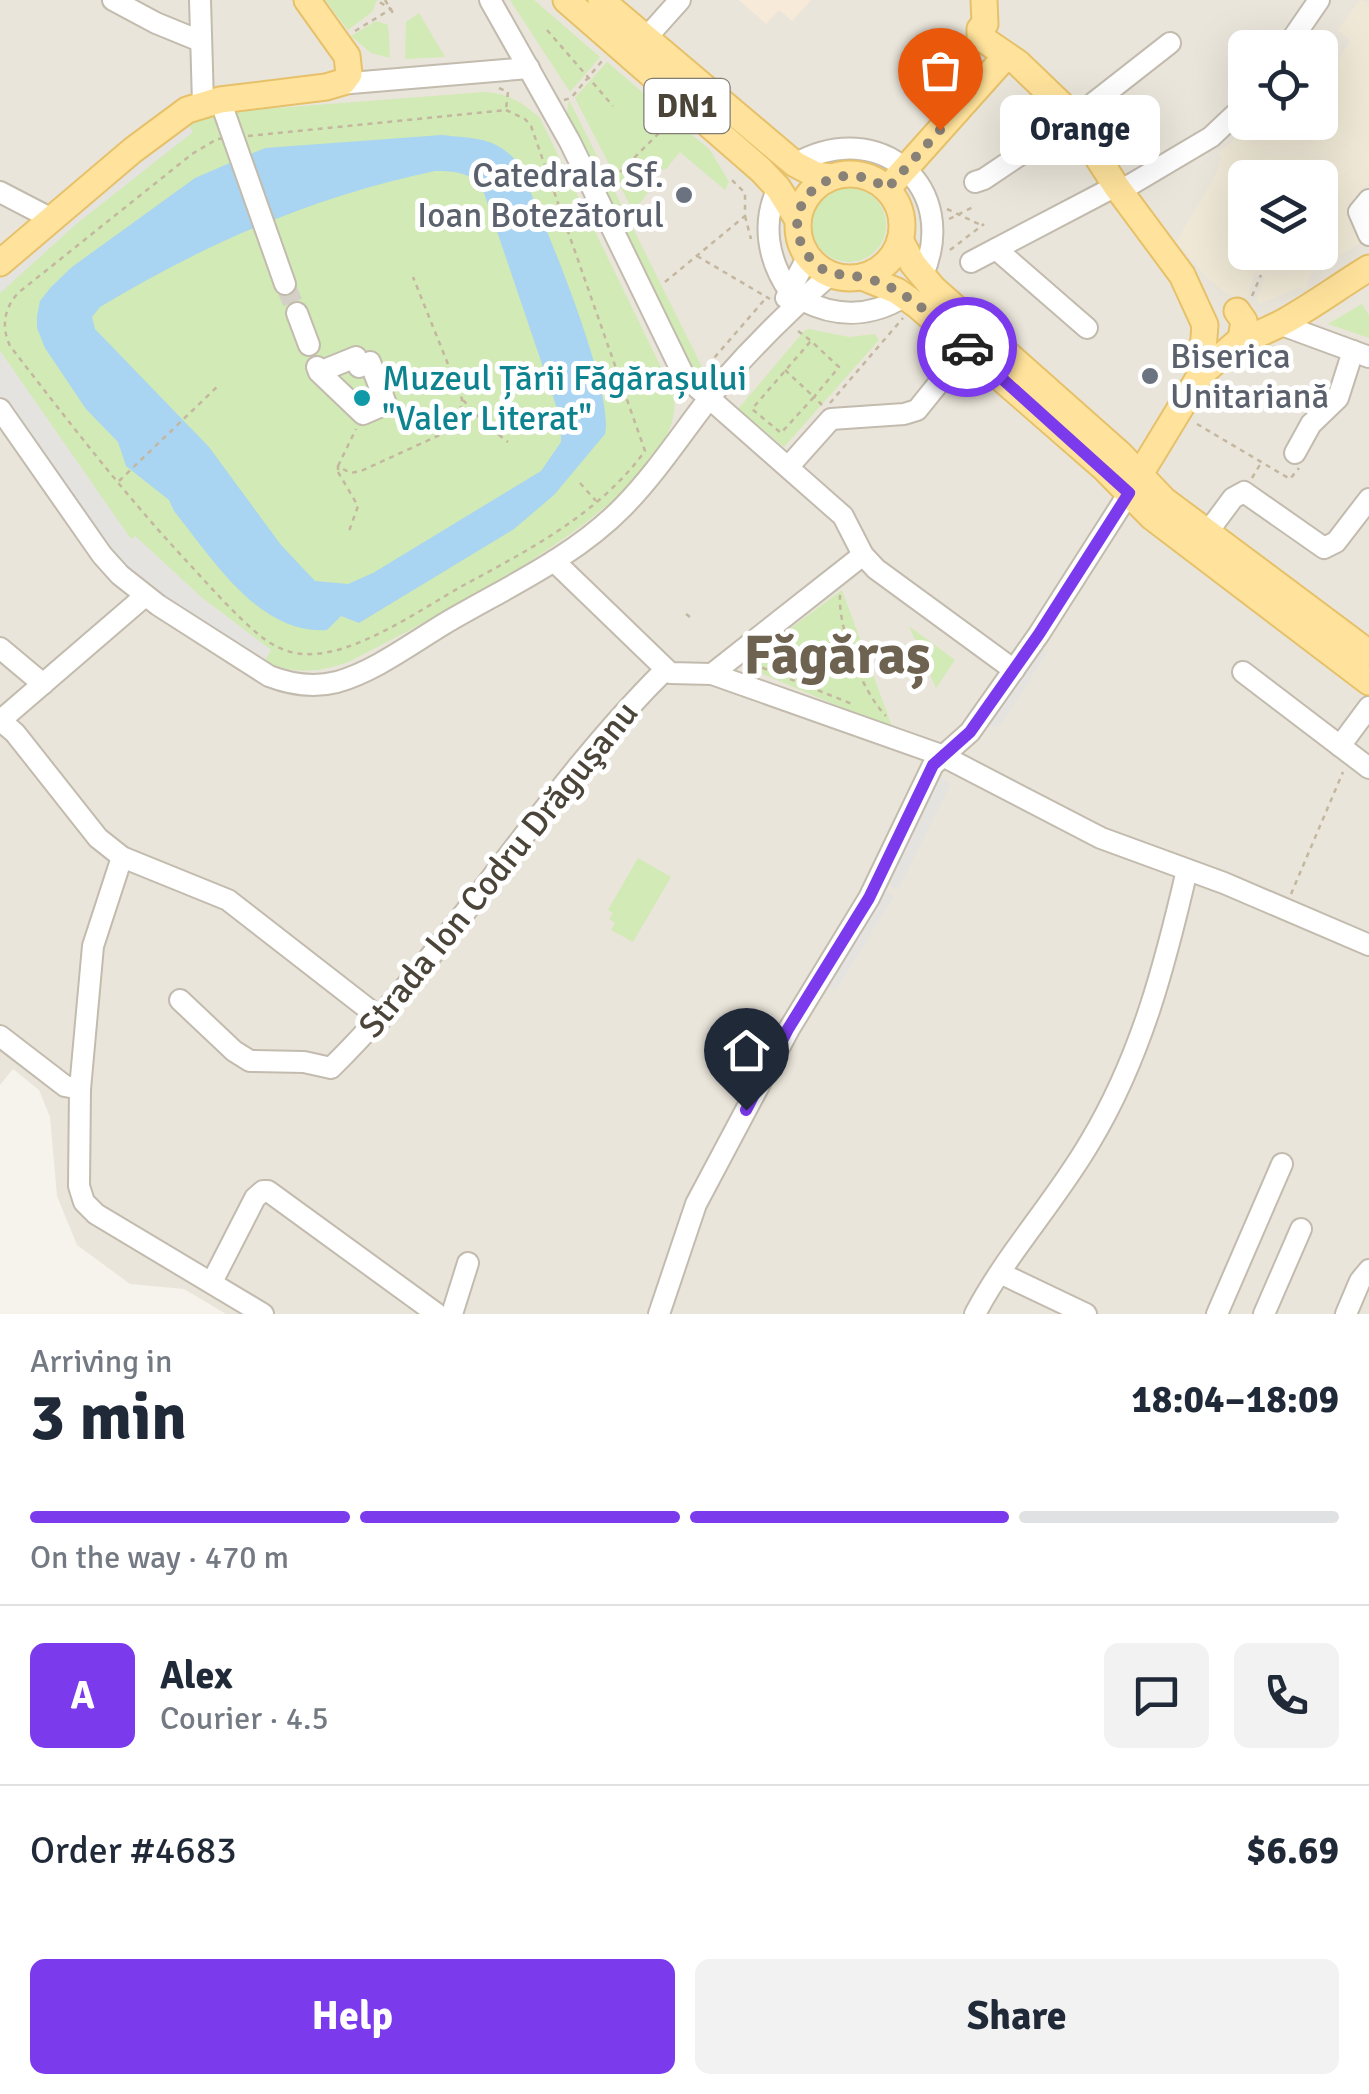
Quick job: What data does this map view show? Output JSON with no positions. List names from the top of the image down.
{
  "streets": {
    "main road": ["DN1"],
    "street": ["Strada Ion Codru Drăguşanu"]
  },
  "districts": ["Făgăraș"],
  "places": [
    "Orange",
    "Catedrala Sf. Ioan Botezătorul",
    "Biserica Unitariană",
    "Muzeul Țării Făgărașului \"Valer Literat\""
  ],
  "page": {
    "bubble": "Orange",
    "heading": ["3 min", "Arriving in", "18:04–18:09"],
    "panel": [
      "Alex",
      "Courier · 4.5",
      "Order #4683",
      "$6.69"
    ],
    "bar": "On the way · 470 m",
    "round": "A",
    "buttons": ["Help", "Share"]
  }
}
